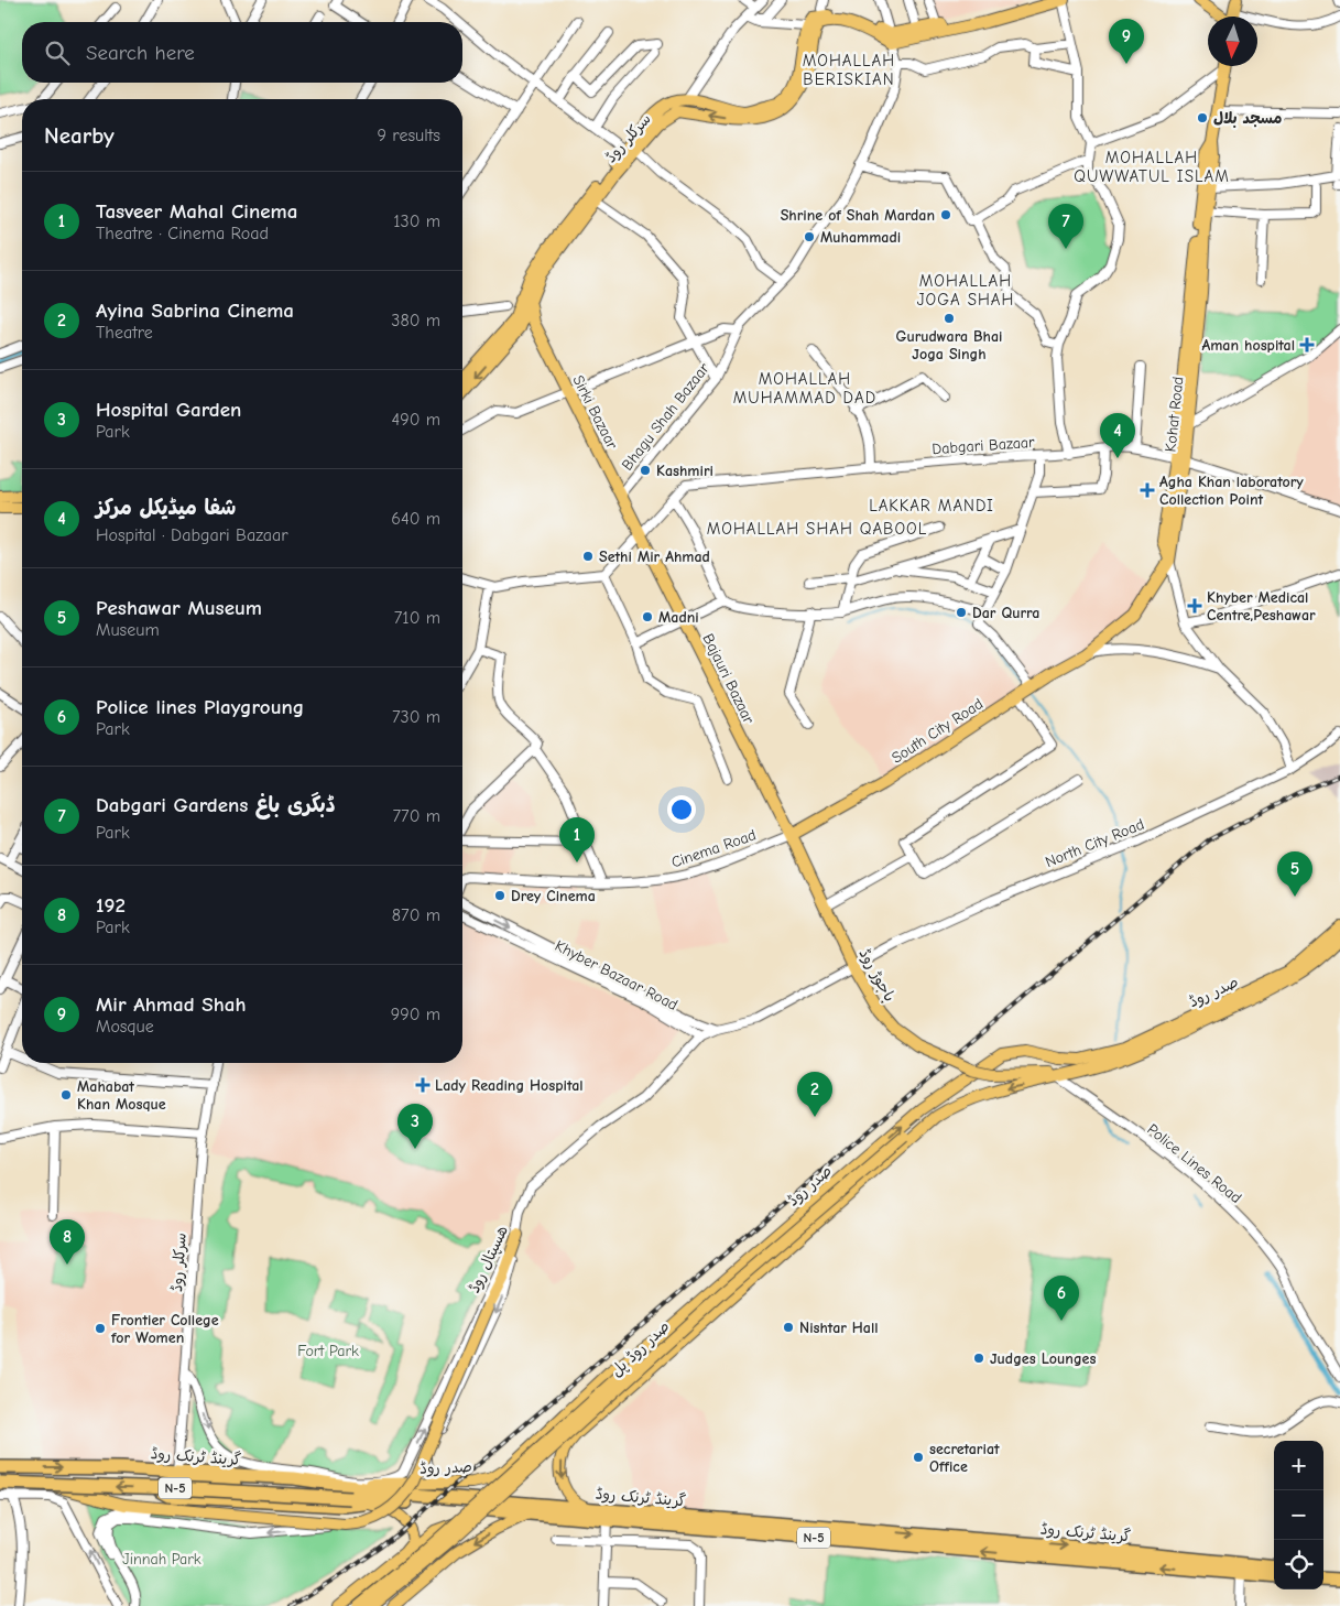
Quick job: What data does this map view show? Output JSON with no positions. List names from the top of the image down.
{
  "streets": {
    "highway": ["گرینڈ ٹرنک روڈ", "N-5"],
    "main road": [
      "سرکلر روڈ",
      "Sirki Bazaar",
      "Kohat Road",
      "Bajauri Bazaar",
      "South City Road",
      "باجوڑ روڈ",
      "صدر روڈ",
      "صدر روڈ پل"
    ],
    "street": [
      "Bhagu Shah Bazaar",
      "Dabgari Bazaar",
      "North City Road",
      "Cinema Road",
      "Khyber Bazaar Road",
      "Police Lines Road",
      "ھسپتال روڈ"
    ]
  },
  "crossings": [
    ["سرکلر روڈ", "Sirki Bazaar"],
    ["سرکلر روڈ", "ھسپتال روڈ"],
    ["سرکلر روڈ", "گرینڈ ٹرنک روڈ"],
    ["Sirki Bazaar", "Bhagu Shah Bazaar"],
    ["Sirki Bazaar", "Dabgari Bazaar"],
    ["Sirki Bazaar", "Bajauri Bazaar"],
    ["Kohat Road", "Dabgari Bazaar"],
    ["Dabgari Bazaar", "Bajauri Bazaar"],
    ["Bajauri Bazaar", "South City Road"],
    ["Bajauri Bazaar", "Cinema Road"],
    ["Bajauri Bazaar", "باجوڑ روڈ"],
    ["South City Road", "Cinema Road"],
    ["South City Road", "باجوڑ روڈ"],
    ["North City Road", "باجوڑ روڈ"],
    ["Cinema Road", "باجوڑ روڈ"],
    ["Khyber Bazaar Road", "ھسپتال روڈ"],
    ["باجوڑ روڈ", "صدر روڈ"],
    ["صدر روڈ", "Police Lines Road"],
    ["صدر روڈ", "ھسپتال روڈ"],
    ["صدر روڈ", "صدر روڈ پل"],
    ["صدر روڈ", "گرینڈ ٹرنک روڈ"]
  ],
  "districts": [
    "MOHALLAH BERISKIAN",
    "MOHALLAH QUWWATUL ISLAM",
    "MOHALLAH JOGA SHAH",
    "MOHALLAH MUHAMMAD DAD",
    "LAKKAR MANDI",
    "MOHALLAH SHAH QABOOL"
  ],
  "parks": ["Fort Park", "Jinnah Park"],
  "places": {
    "other": [
      "مسجد بلال",
      "Shrine of Shah Mardan",
      "Muhammadi",
      "Gurudwara Bhai Joga Singh",
      "Kashmiri",
      "Sethi Mir Ahmad",
      "Dar Qurra",
      "Madni",
      "Drey Cinema",
      "Mahabat Khan Mosque",
      "Nishtar Hall",
      "Frontier College for Women",
      "Judges Lounges",
      "secretariat Office"
    ],
    "health": [
      "Aman hospital",
      "Agha Khan laboratory Collection Point",
      "Khyber Medical Centre,Peshawar",
      "Lady Reading Hospital"
    ]
  },
  "north": "bottom",
  "page": {
    "pins": [
      "9",
      "7",
      "4",
      "1",
      "5",
      "2",
      "3",
      "8",
      "6"
    ],
    "search": "Search here",
    "heading": ["Nearby", "9 results"],
    "list": [
      {
        "mark": "1",
        "name": "Tasveer Mahal Cinema",
        "note": "Theatre · Cinema Road",
        "value": "130 m"
      },
      {
        "mark": "2",
        "name": "Ayina Sabrina Cinema",
        "note": "Theatre",
        "value": "380 m"
      },
      {
        "mark": "3",
        "name": "Hospital Garden",
        "note": "Park",
        "value": "490 m"
      },
      {
        "mark": "4",
        "name": "شفا میڈیکل مركز",
        "note": "Hospital · Dabgari Bazaar",
        "value": "640 m"
      },
      {
        "mark": "5",
        "name": "Peshawar Museum",
        "note": "Museum",
        "value": "710 m"
      },
      {
        "mark": "6",
        "name": "Police lines Playgroung",
        "note": "Park",
        "value": "730 m"
      },
      {
        "mark": "7",
        "name": "Dabgari Gardens ڈبگری باغ",
        "note": "Park",
        "value": "770 m"
      },
      {
        "mark": "8",
        "name": "192",
        "note": "Park",
        "value": "870 m"
      },
      {
        "mark": "9",
        "name": "Mir Ahmad Shah",
        "note": "Mosque",
        "value": "990 m"
      }
    ],
    "map_buttons": ["+", "−"]
  }
}
